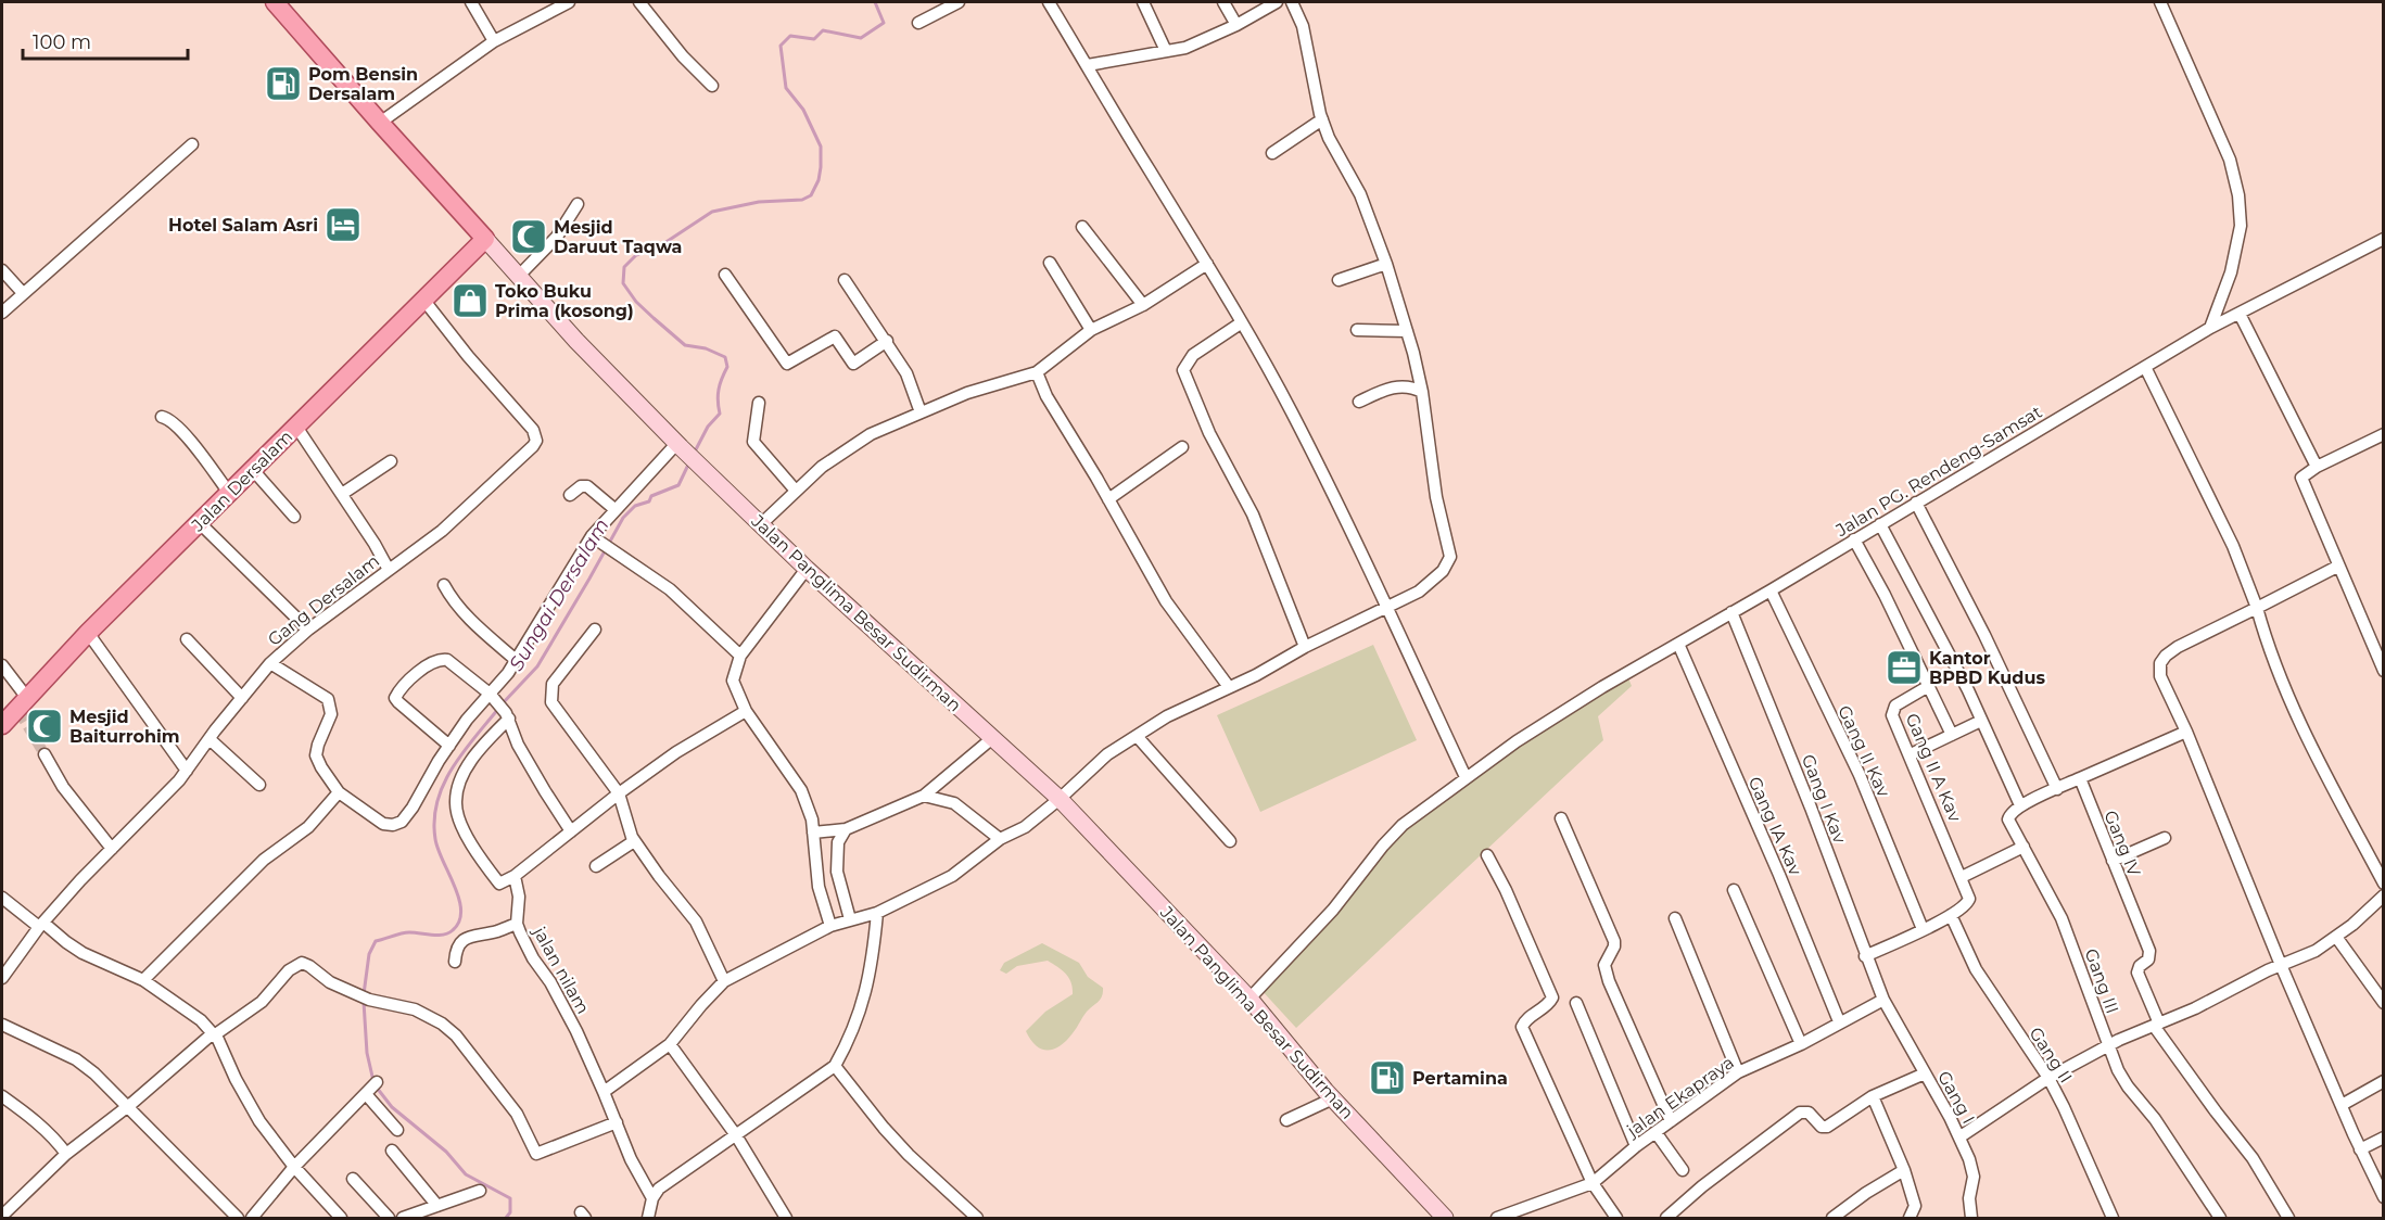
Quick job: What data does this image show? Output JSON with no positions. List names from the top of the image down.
{
  "streets": {
    "main road": ["Jalan Dersalam", "Jalan Panglima Besar Sudirman"],
    "street": [
      "Jalan PG. Rendeng-Samsat",
      "Gang Dersalam",
      "Gang II Kav",
      "Gang II A Kav",
      "Gang I Kav",
      "Gang IA Kav",
      "Gang IV",
      "jalan nilam",
      "Gang III",
      "Gang II",
      "jalan Ekapraya",
      "Gang I"
    ]
  },
  "crossings": [
    ["Jalan PG. Rendeng-Samsat", "Jalan Panglima Besar Sudirman"],
    ["Jalan PG. Rendeng-Samsat", "Gang II Kav"],
    ["Jalan PG. Rendeng-Samsat", "Gang I Kav"],
    ["Jalan PG. Rendeng-Samsat", "Gang IA Kav"],
    ["Jalan Dersalam", "Gang Dersalam"],
    ["Jalan Dersalam", "Jalan Panglima Besar Sudirman"],
    ["Gang II A Kav", "Gang II"],
    ["Gang I Kav", "jalan Ekapraya"],
    ["Gang I Kav", "Gang I"],
    ["Gang IA Kav", "jalan Ekapraya"],
    ["jalan Ekapraya", "Gang I"]
  ],
  "water": ["Sungai Dersalam"],
  "places": {
    "fuel station": ["Pom Bensin Dersalam", "Pertamina"],
    "hotel": ["Hotel Salam Asri"],
    "mosque": ["Mesjid Daruut Taqwa", "Mesjid Baiturrohim"],
    "shop": ["Toko Buku Prima (kosong)"],
    "office": ["Kantor BPBD Kudus"]
  },
  "scale_bar": "100 m"
}
